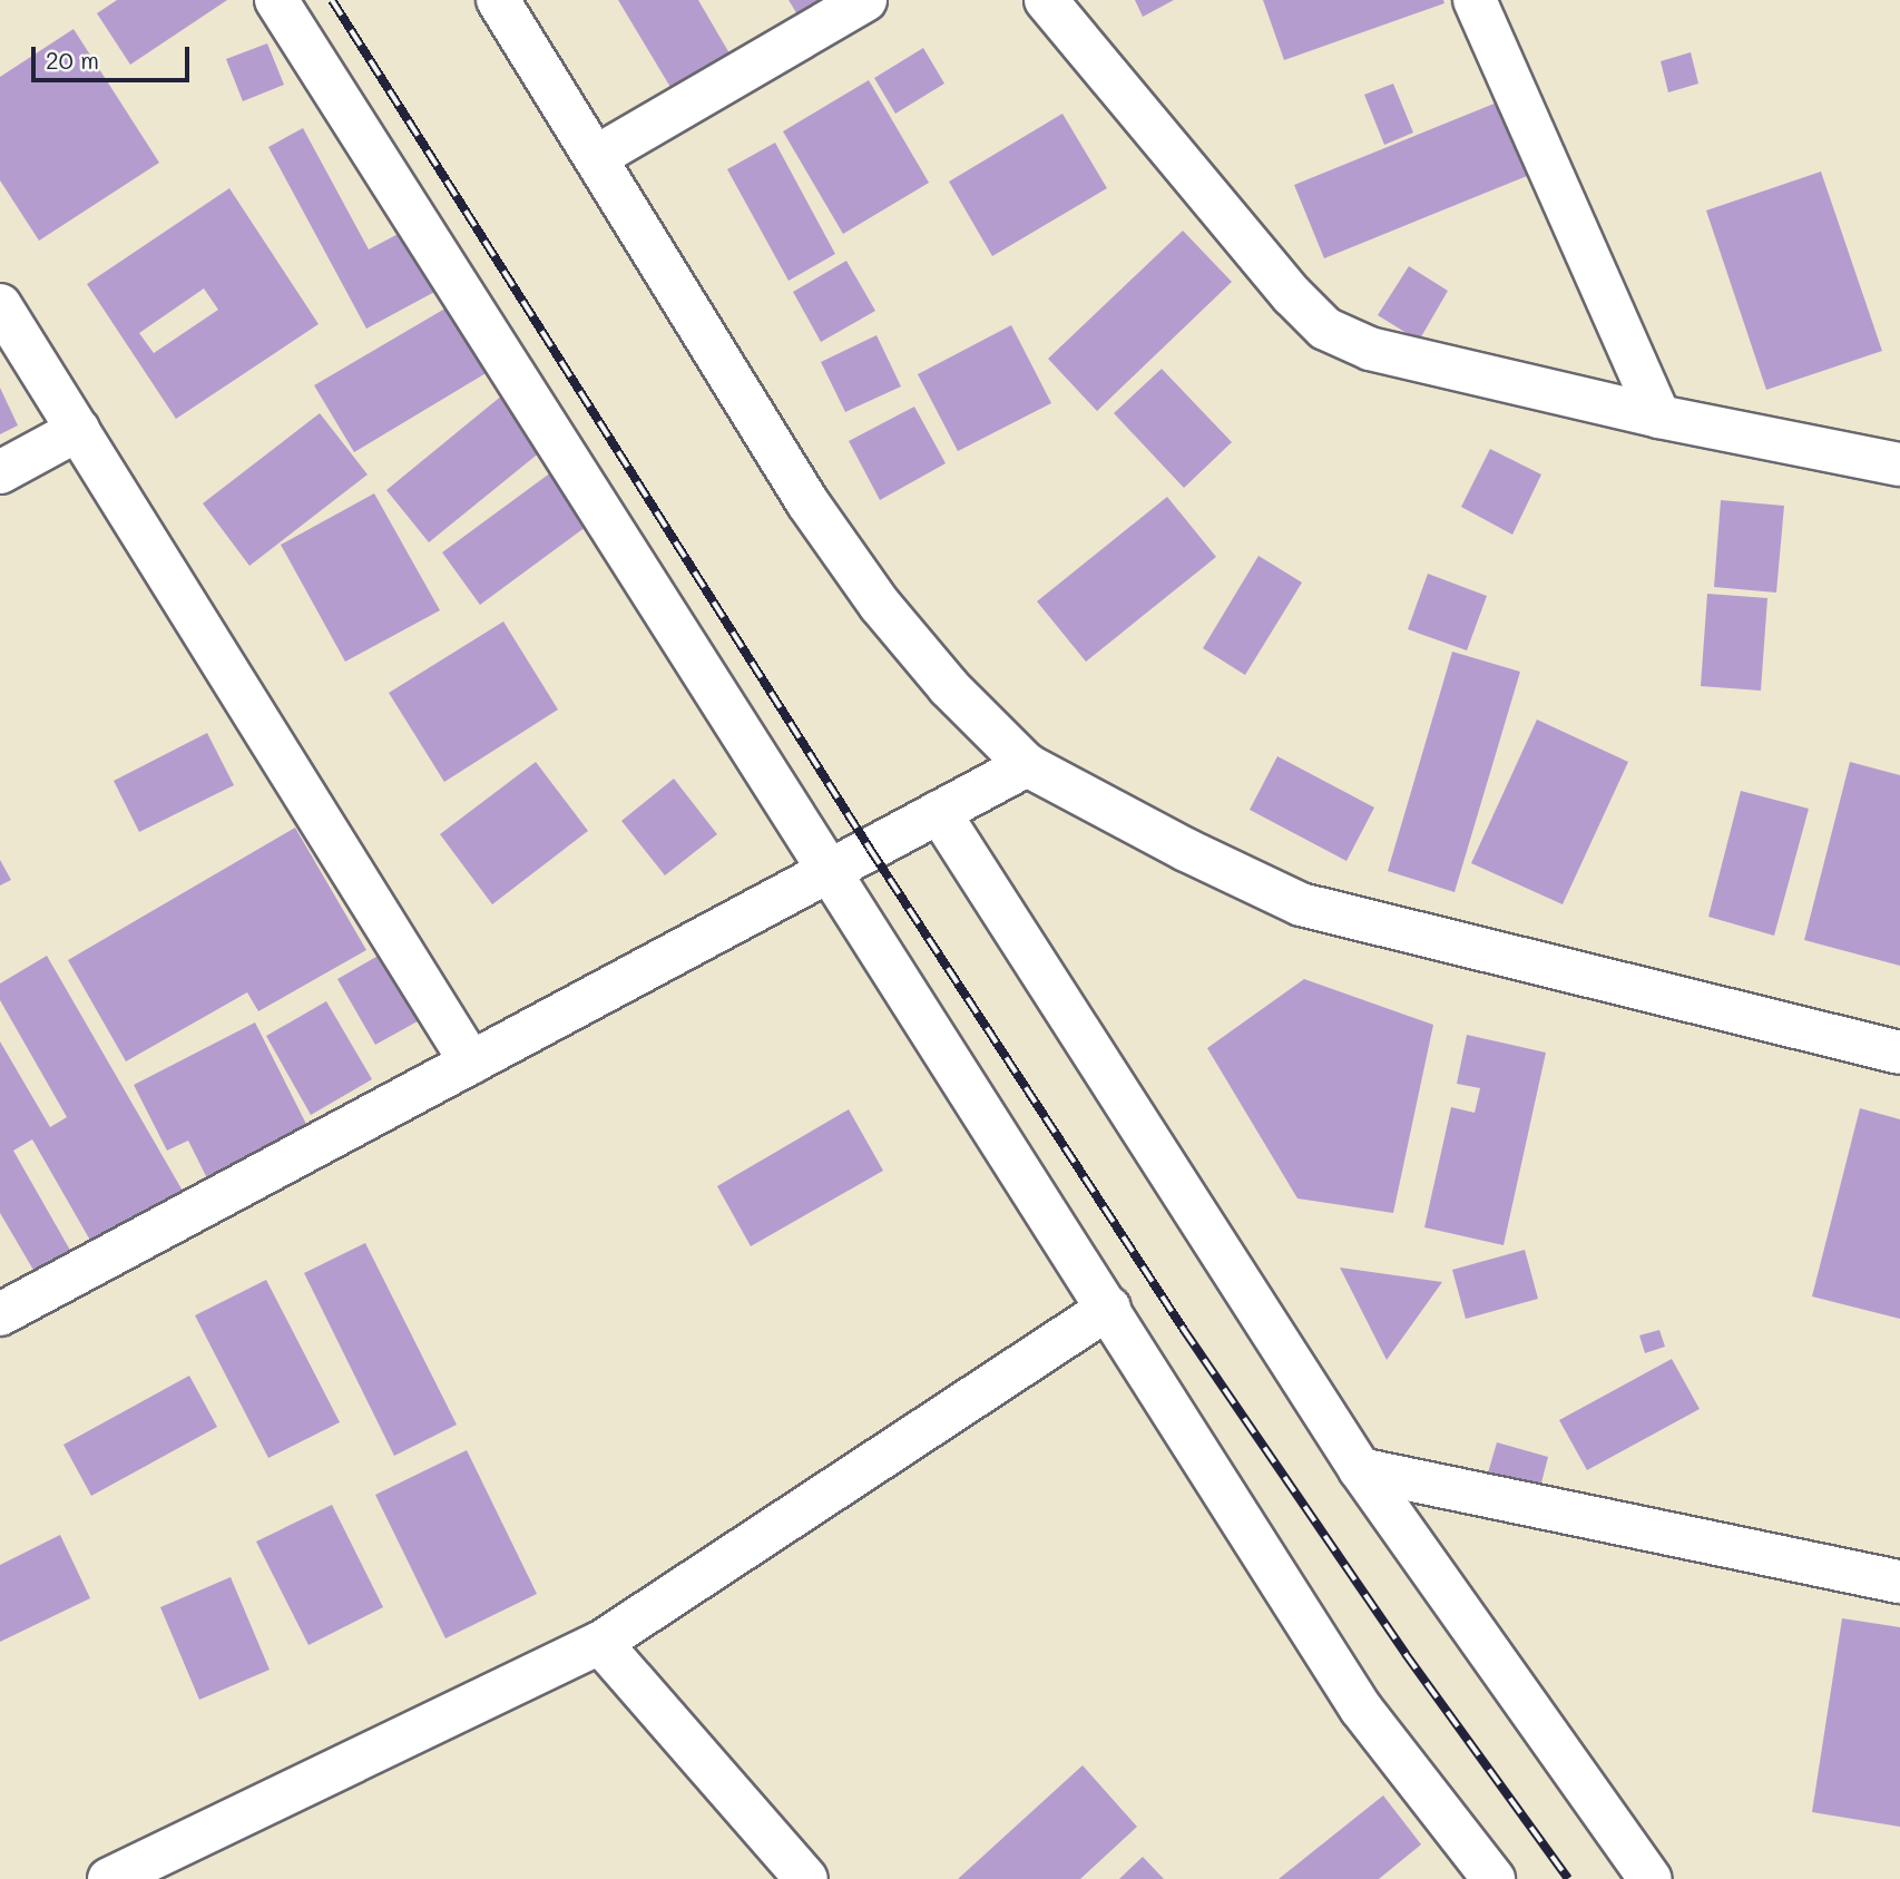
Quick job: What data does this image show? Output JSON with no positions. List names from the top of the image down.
{
  "scale_bar": "20 m"
}
